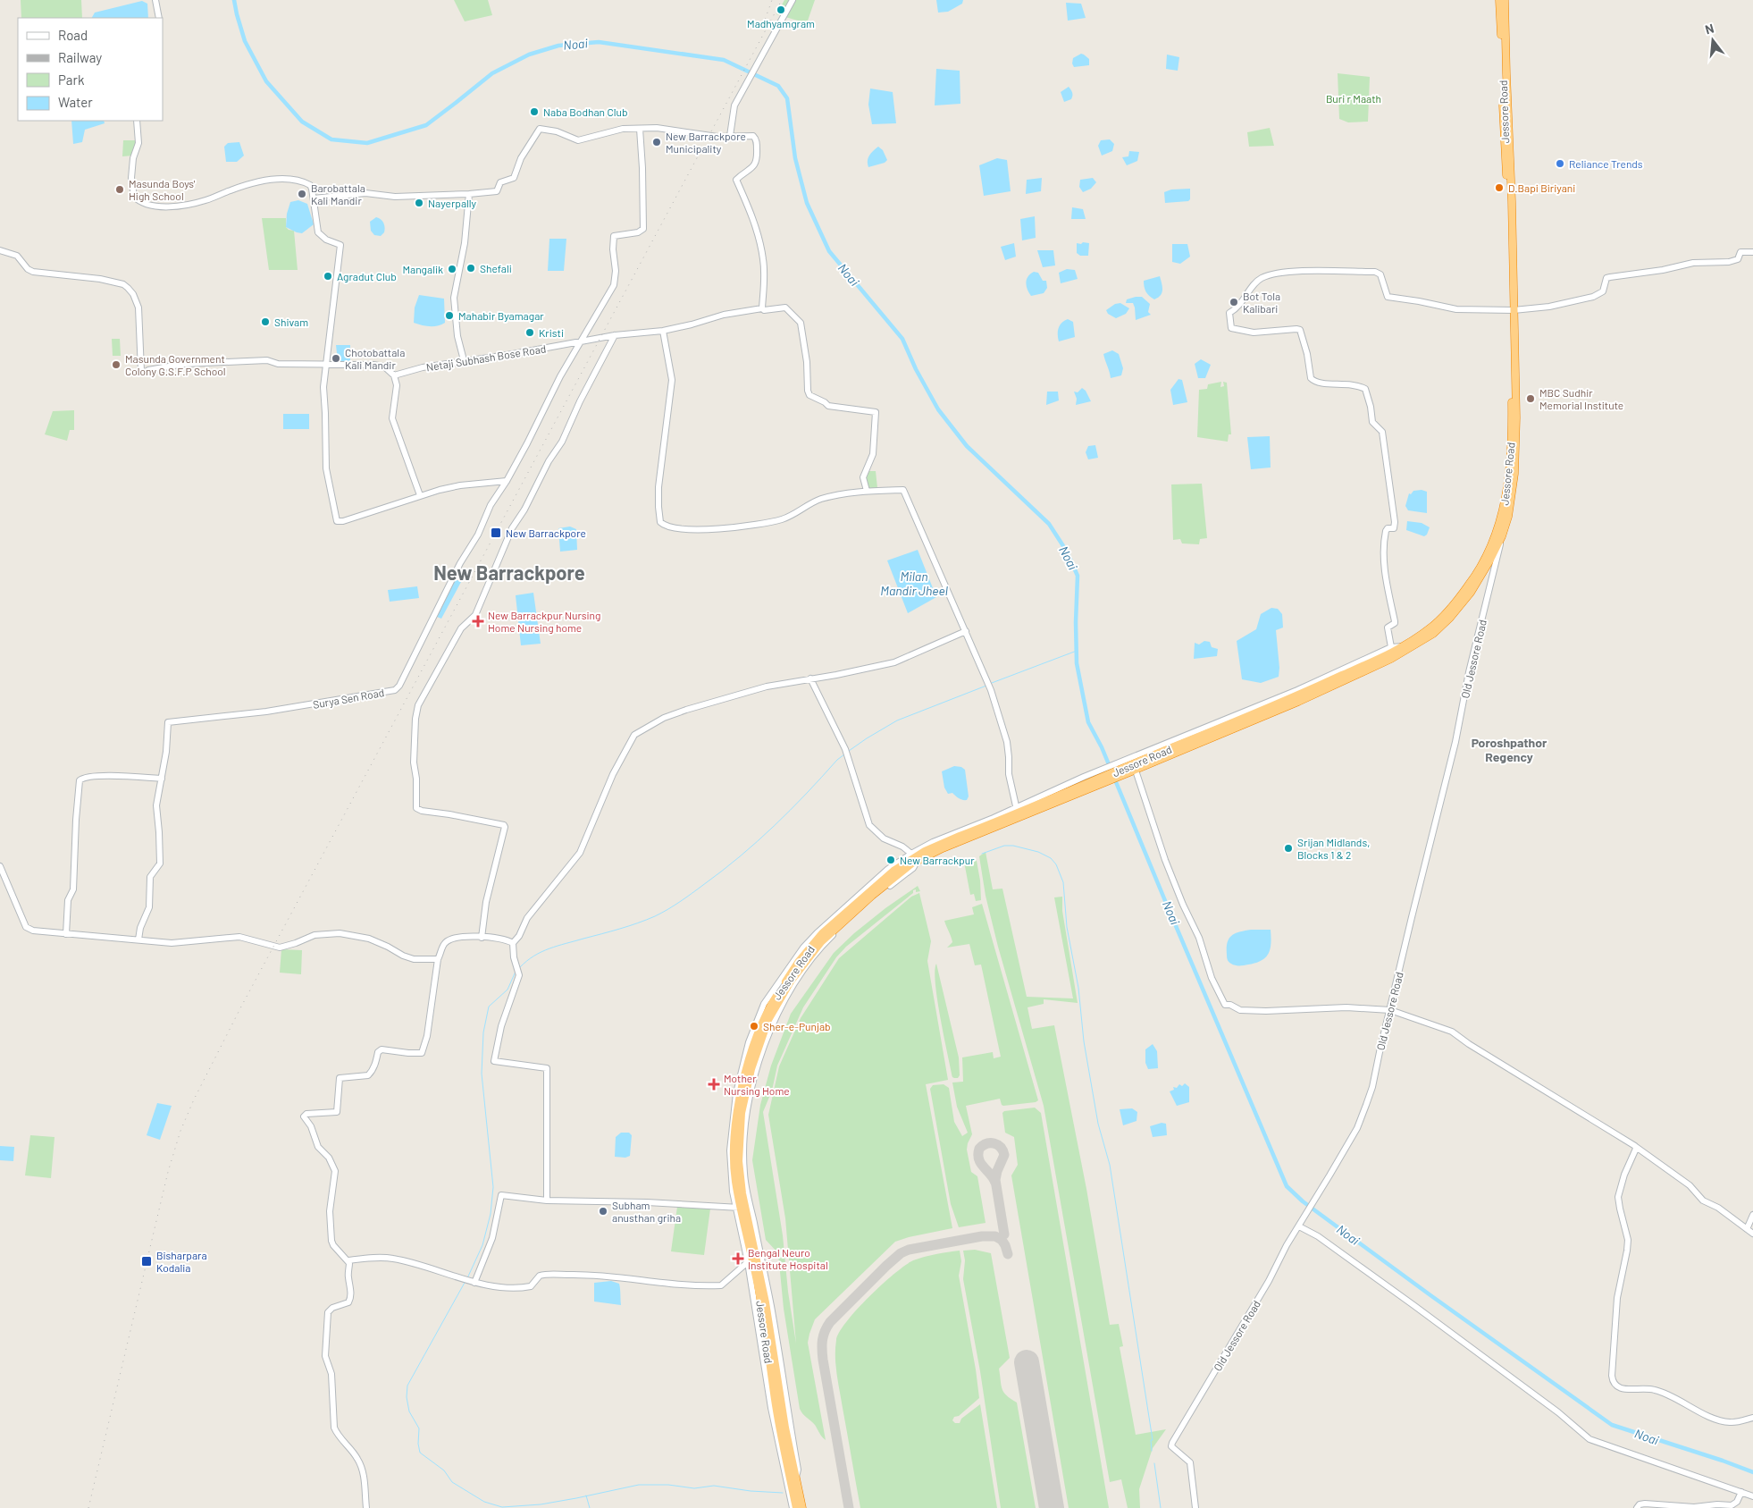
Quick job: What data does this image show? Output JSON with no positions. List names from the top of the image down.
{
  "streets": {
    "highway": ["Jessore Road"],
    "street": ["Netaji Subhash Bose Road", "Old Jessore Road", "Surya Sen Road"]
  },
  "crossings": [
    ["Netaji Subhash Bose Road", "Surya Sen Road"]
  ],
  "districts": ["New Barrackpore", "Poroshpathor Regency"],
  "water": ["Noai", "Milan Mandir Jheel"],
  "parks": ["Buri r Maath"],
  "places": {
    "other": [
      "Madhyamgram",
      "Naba Bodhan Club",
      "New Barrackpore Municipality",
      "Reliance Trends",
      "D.Bapi Biriyani",
      "Masunda Boys' High School",
      "Barobattala Kali Mandir",
      "Nayerpally",
      "Shefali",
      "Mangalik",
      "Agradut Club",
      "Bot Tola Kalibari",
      "Mahabir Byamagar",
      "Shivam",
      "Kristi",
      "Chotobattala Kali Mandir",
      "Masunda Government Colony G.S.F.P School",
      "MBC Sudhir Memorial Institute",
      "Srijan Midlands, Blocks 1 & 2",
      "New Barrackpur",
      "Sher-e-Punjab",
      "Subham anusthan griha"
    ],
    "transit": ["New Barrackpore", "Bisharpara Kodalia"],
    "health": ["New Barrackpur Nursing Home Nursing home", "Mother Nursing Home", "Bengal Neuro Institute Hospital"]
  },
  "legend": [
    "Road",
    "Railway",
    "Park",
    "Water"
  ],
  "north": "top"
}
